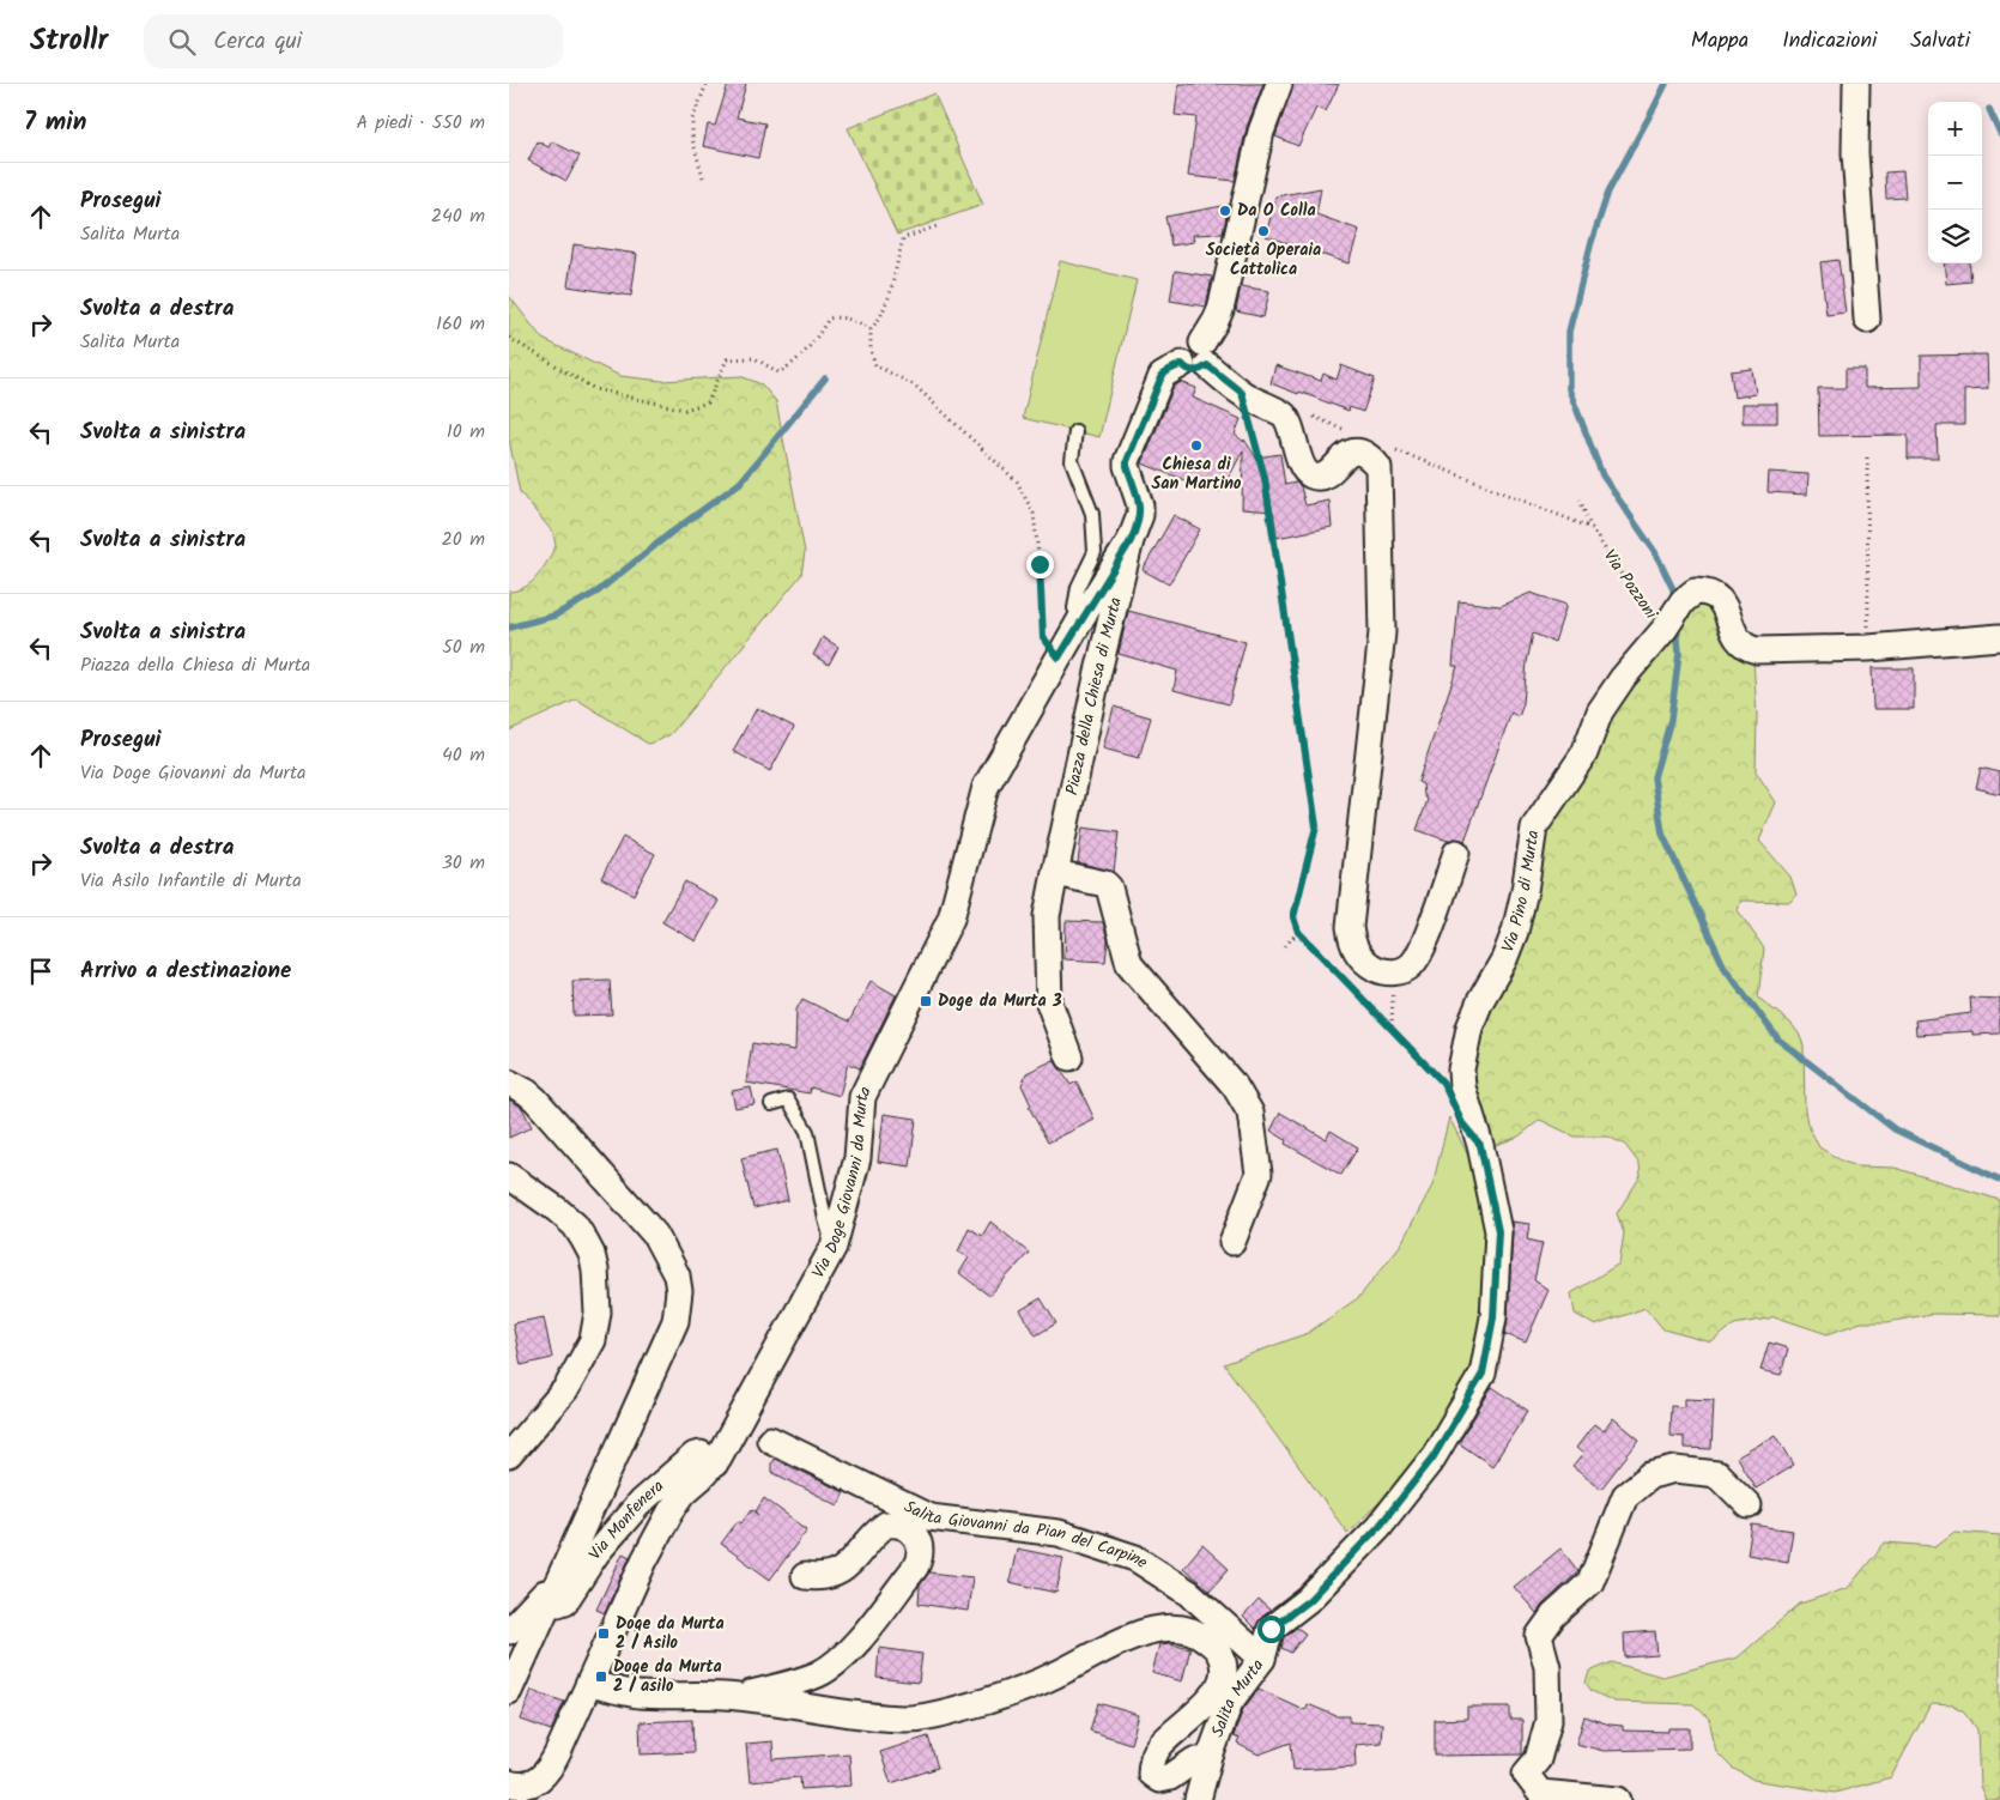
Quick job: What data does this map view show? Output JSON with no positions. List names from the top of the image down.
{
  "streets": {
    "street": [
      "Via Pozzoni",
      "Piazza della Chiesa di Murta",
      "Via Pino di Murta",
      "Via Doge Giovanni da Murta",
      "Via Monfenera",
      "Salita Giovanni da Pian del Carpine",
      "Salita Murta"
    ]
  },
  "crossings": [
    ["Via Pozzoni", "Via Pino di Murta"],
    ["Piazza della Chiesa di Murta", "Via Doge Giovanni da Murta"],
    ["Via Pino di Murta", "Salita Murta"],
    ["Via Doge Giovanni da Murta", "Via Monfenera"],
    ["Salita Giovanni da Pian del Carpine", "Salita Murta"]
  ],
  "places": {
    "other": ["Da O Colla", "Società Operaia Cattolica", "Chiesa di San Martino"],
    "transit": ["Doge da Murta 3", "Doge da Murta 2 / Asilo", "Doge da Murta 2 / asilo"]
  },
  "page": {
    "header": "Strollr",
    "search": "Cerca qui",
    "nav": ["Mappa", "Indicazioni", "Salvati"],
    "heading": ["7 min", "A piedi · 550 m"],
    "map_buttons": ["+", "−"],
    "list": [
      ["Prosegui", "Salita Murta", "240 m"],
      ["Svolta a destra", "Salita Murta", "160 m"],
      ["Svolta a sinistra", "10 m"],
      ["Svolta a sinistra", "20 m"],
      ["Svolta a sinistra", "Piazza della Chiesa di Murta", "50 m"],
      ["Prosegui", "Via Doge Giovanni da Murta", "40 m"],
      ["Svolta a destra", "Via Asilo Infantile di Murta", "30 m"],
      "Arrivo a destinazione"
    ]
  }
}
